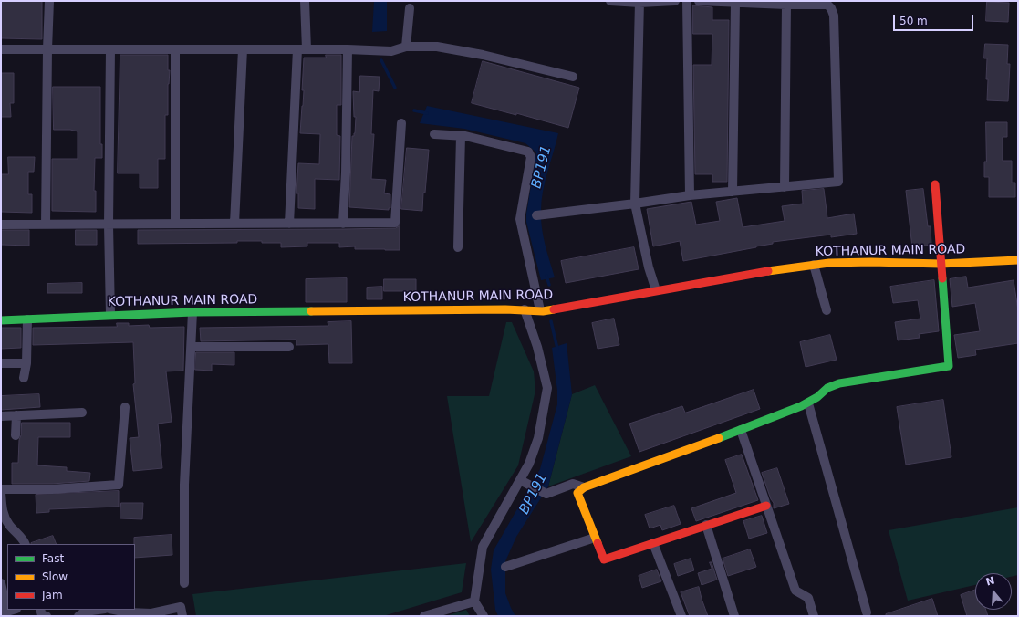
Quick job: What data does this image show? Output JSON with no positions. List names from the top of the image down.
{
  "streets": {
    "main road": ["KOTHANUR MAIN ROAD"]
  },
  "water": ["BP191"],
  "legend": ["Fast", "Slow", "Jam"],
  "scale_bar": "50 m",
  "north": "top"
}
